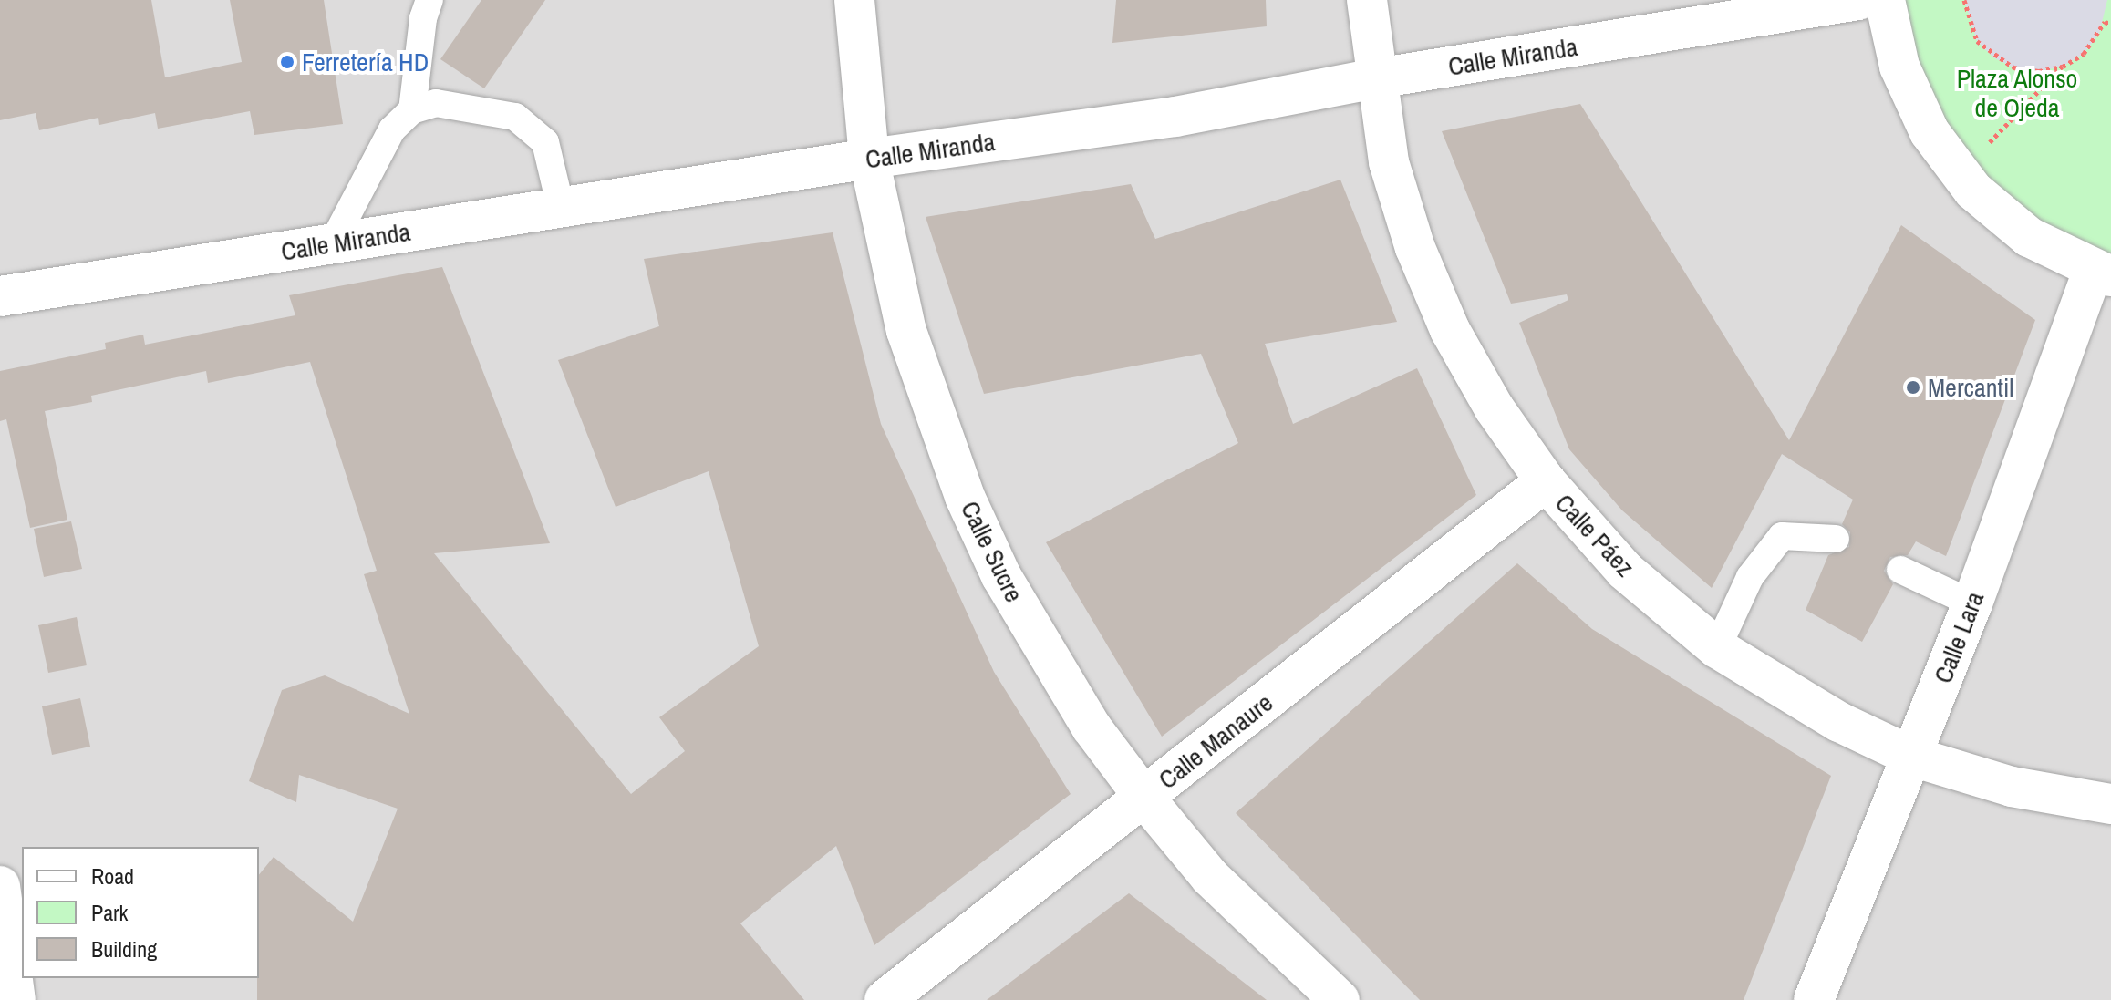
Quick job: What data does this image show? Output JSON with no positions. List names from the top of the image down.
{
  "streets": {
    "street": [
      "Calle Miranda",
      "Calle Páez",
      "Calle Sucre",
      "Calle Lara",
      "Calle Manaure"
    ]
  },
  "crossings": [
    ["Calle Miranda", "Calle Páez"],
    ["Calle Miranda", "Calle Sucre"],
    ["Calle Páez", "Calle Lara"],
    ["Calle Páez", "Calle Manaure"],
    ["Calle Sucre", "Calle Manaure"]
  ],
  "parks": ["Plaza Alonso de Ojeda"],
  "places": ["Ferretería HD", "Mercantil"],
  "legend": ["Road", "Park", "Building"]
}
